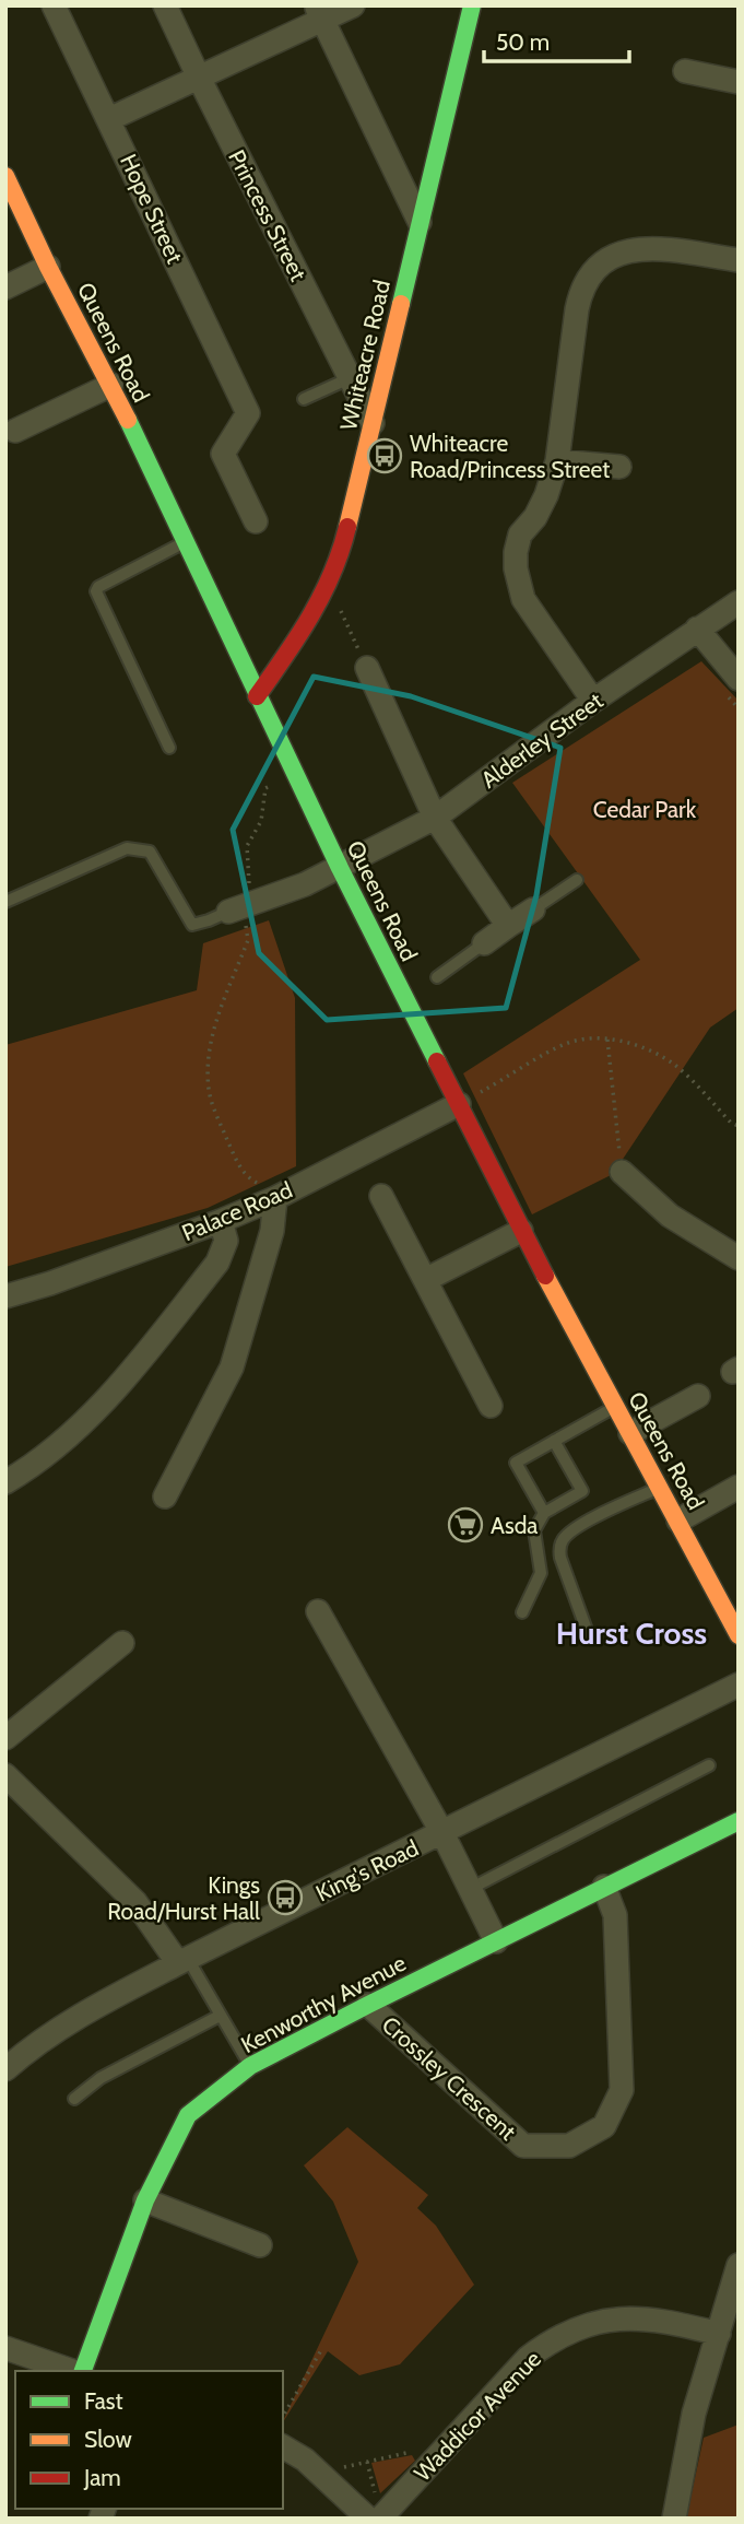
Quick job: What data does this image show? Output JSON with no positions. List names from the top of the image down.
{
  "streets": {
    "main road": ["Queens Road", "Whiteacre Road", "Kenworthy Avenue"],
    "street": [
      "Hope Street",
      "Princess Street",
      "Alderley Street",
      "Palace Road",
      "King's Road",
      "Crossley Crescent",
      "Waddicor Avenue"
    ]
  },
  "crossings": [
    ["Princess Street", "Whiteacre Road"],
    ["Queens Road", "Whiteacre Road"],
    ["Queens Road", "Alderley Street"],
    ["Queens Road", "Palace Road"],
    ["Kenworthy Avenue", "Crossley Crescent"]
  ],
  "districts": ["Hurst Cross"],
  "parks": ["Cedar Park"],
  "places": {
    "bus stop": ["Whiteacre Road/Princess Street", "Kings Road/Hurst Hall"],
    "supermarket": ["Asda"]
  },
  "legend": ["Fast", "Slow", "Jam"],
  "scale_bar": "50 m"
}
